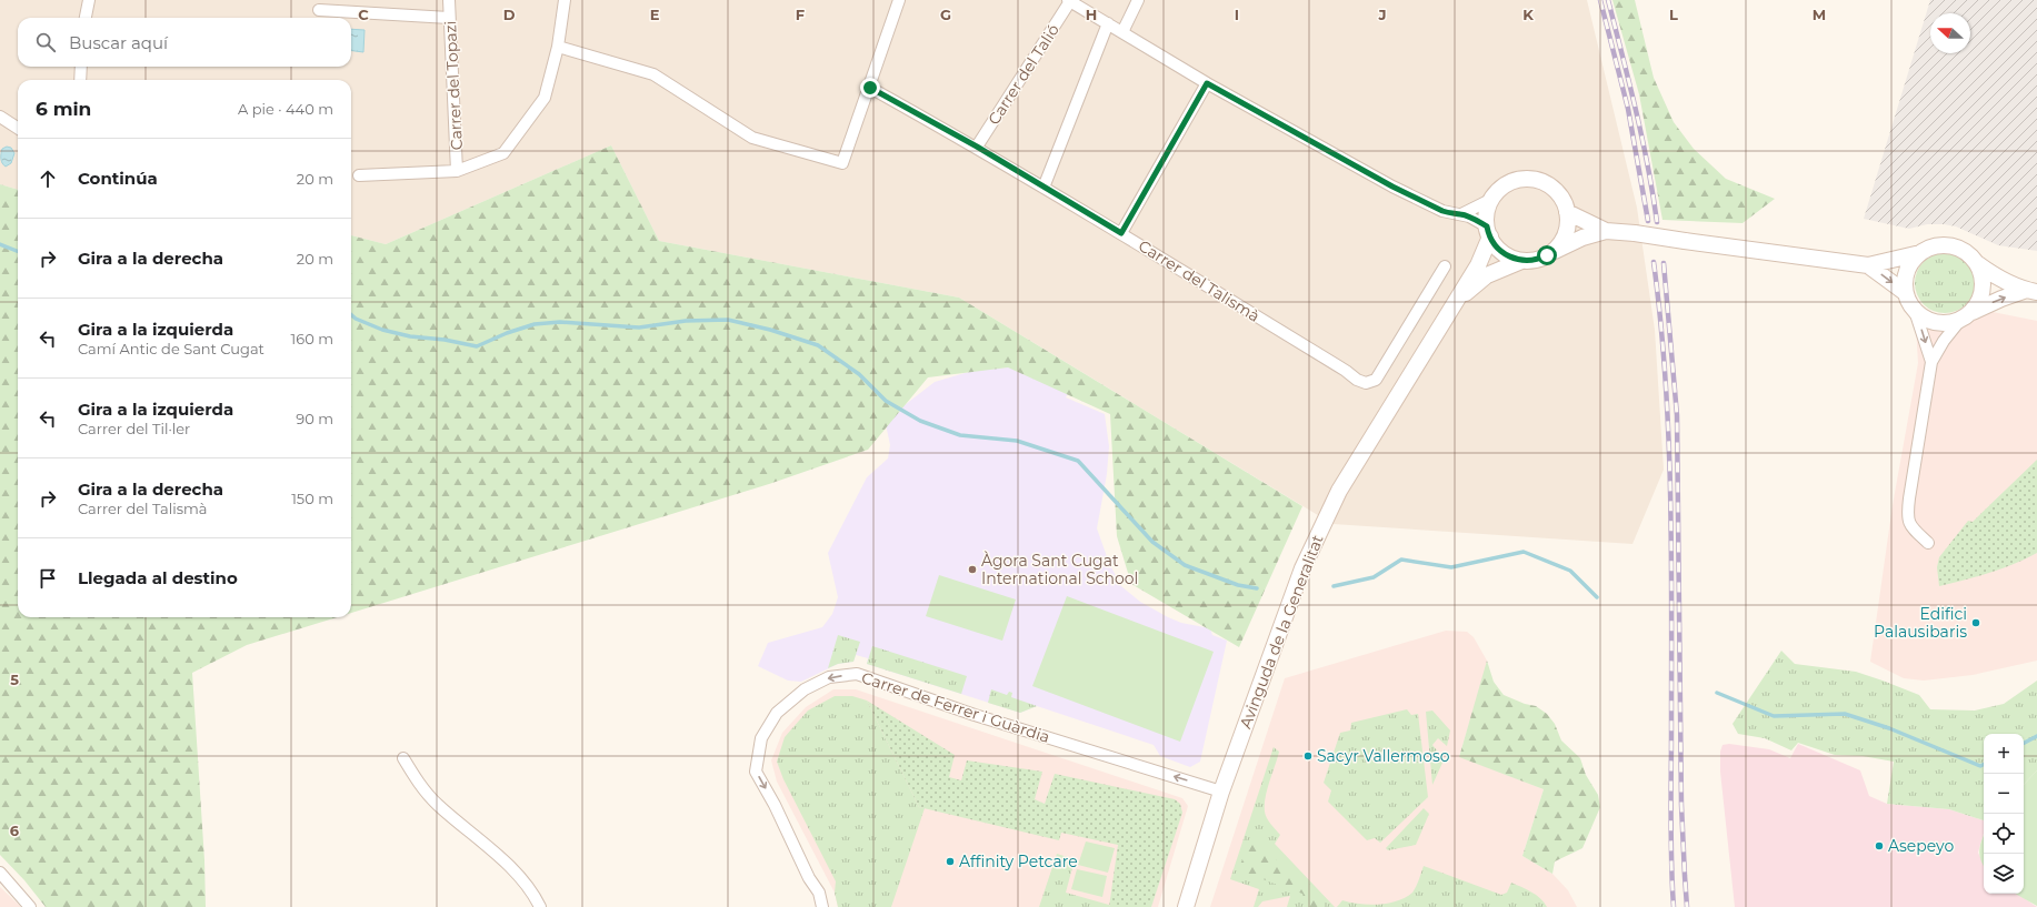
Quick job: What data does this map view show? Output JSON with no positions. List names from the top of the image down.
{
  "streets": {
    "street": [
      "Carrer del Talió",
      "Carrer del Topazi",
      "Carrer del Talismà",
      "Avinguda de la Generalitat",
      "Carrer de Ferrer i Guàrdia"
    ]
  },
  "crossings": [
    ["Carrer del Talió", "Carrer del Talismà"],
    ["Avinguda de la Generalitat", "Carrer de Ferrer i Guàrdia"]
  ],
  "places": [
    "Àgora Sant Cugat International School",
    "Edifici Palausibaris",
    "Sacyr Vallermoso",
    "Asepeyo",
    "Affinity Petcare"
  ],
  "north": "left",
  "page": {
    "search": "Buscar aquí",
    "heading": ["6 min", "A pie · 440 m"],
    "list": [
      ["Continúa", "20 m"],
      ["Gira a la derecha", "20 m"],
      ["Gira a la izquierda", "Camí Antic de Sant Cugat", "160 m"],
      ["Gira a la izquierda", "Carrer del Til·ler", "90 m"],
      ["Gira a la derecha", "Carrer del Talismà", "150 m"],
      "Llegada al destino"
    ],
    "map_buttons": ["+", "−"]
  },
  "grid": {
    "columns": [
      "C",
      "D",
      "E",
      "F",
      "G",
      "H",
      "I",
      "J",
      "K",
      "L",
      "M"
    ],
    "rows": ["5", "6"]
  }
}
